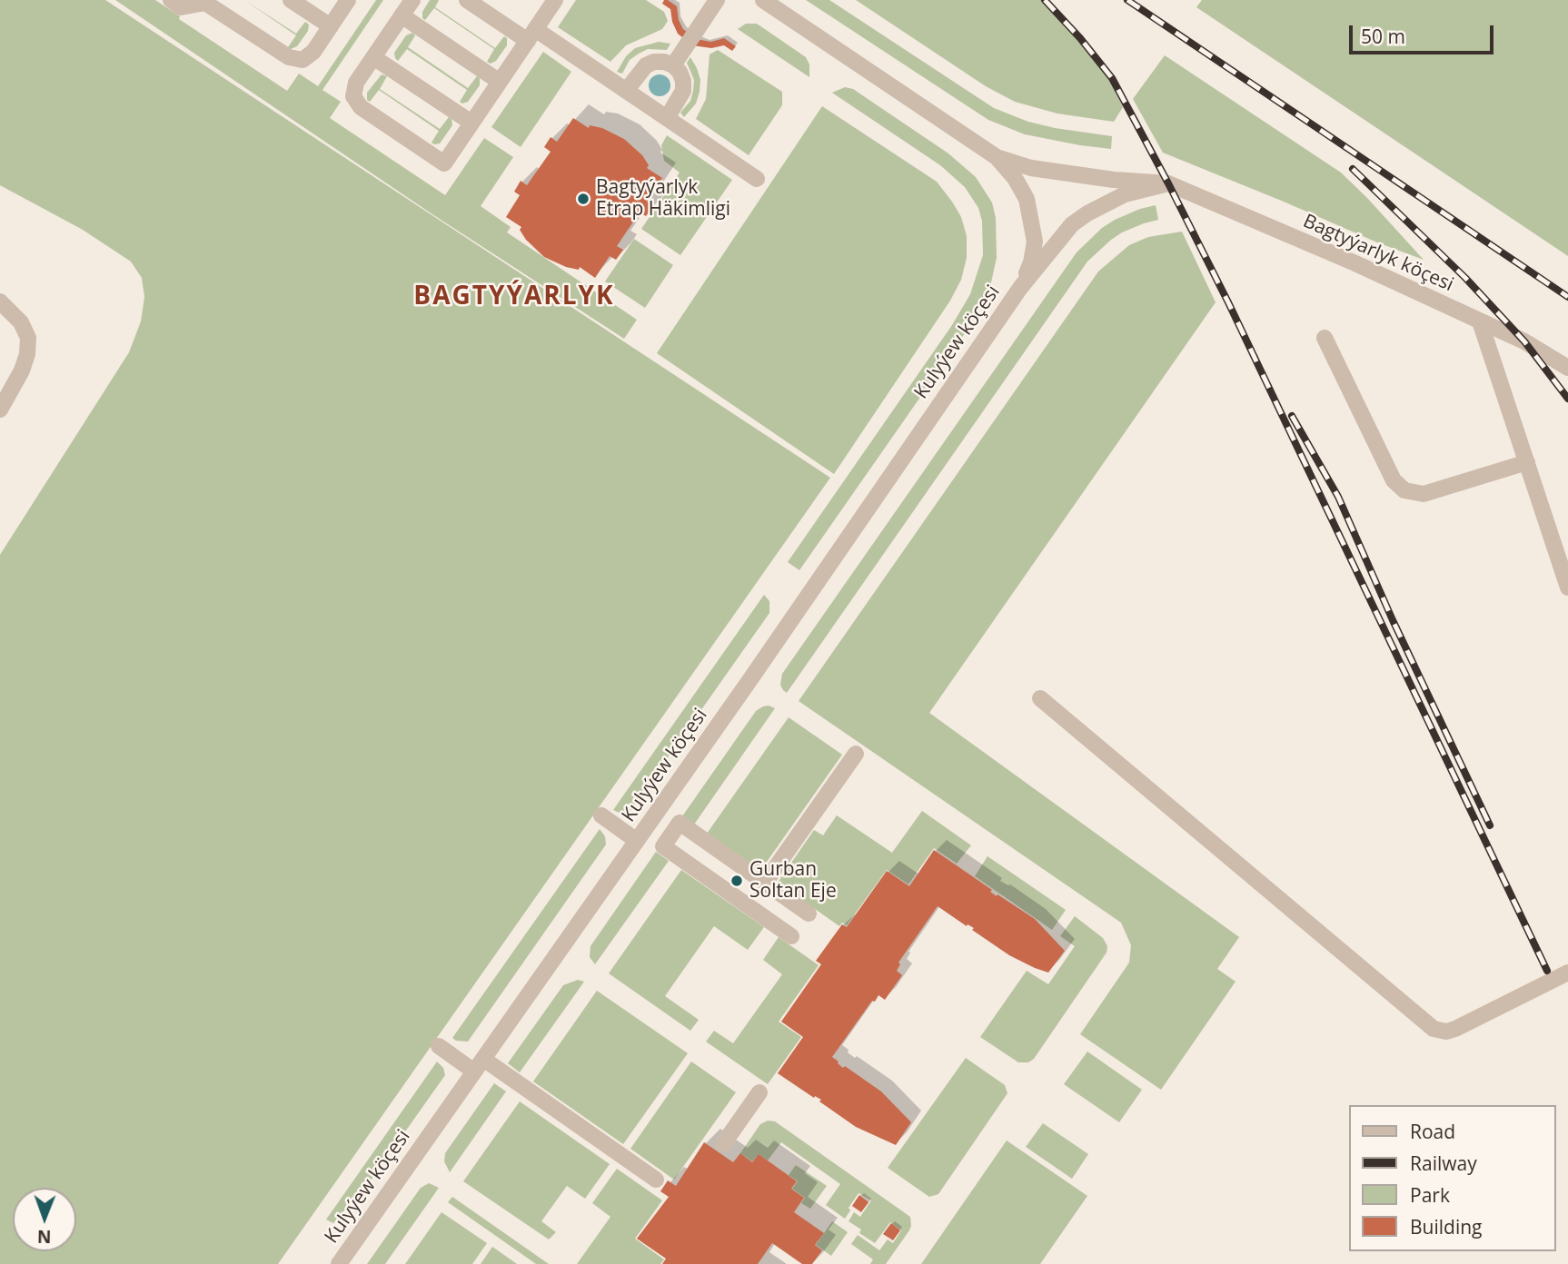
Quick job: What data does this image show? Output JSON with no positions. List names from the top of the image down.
{
  "streets": {
    "street": ["Bagtyýarlyk köçesi", "Kulyýew köçesi"]
  },
  "districts": ["BAGTYÝARLYK"],
  "places": ["Bagtyýarlyk Etrap Häkimligi", "Gurban Soltan Eje"],
  "legend": [
    "Road",
    "Railway",
    "Park",
    "Building"
  ],
  "scale_bar": "50 m",
  "north": "bottom"
}
